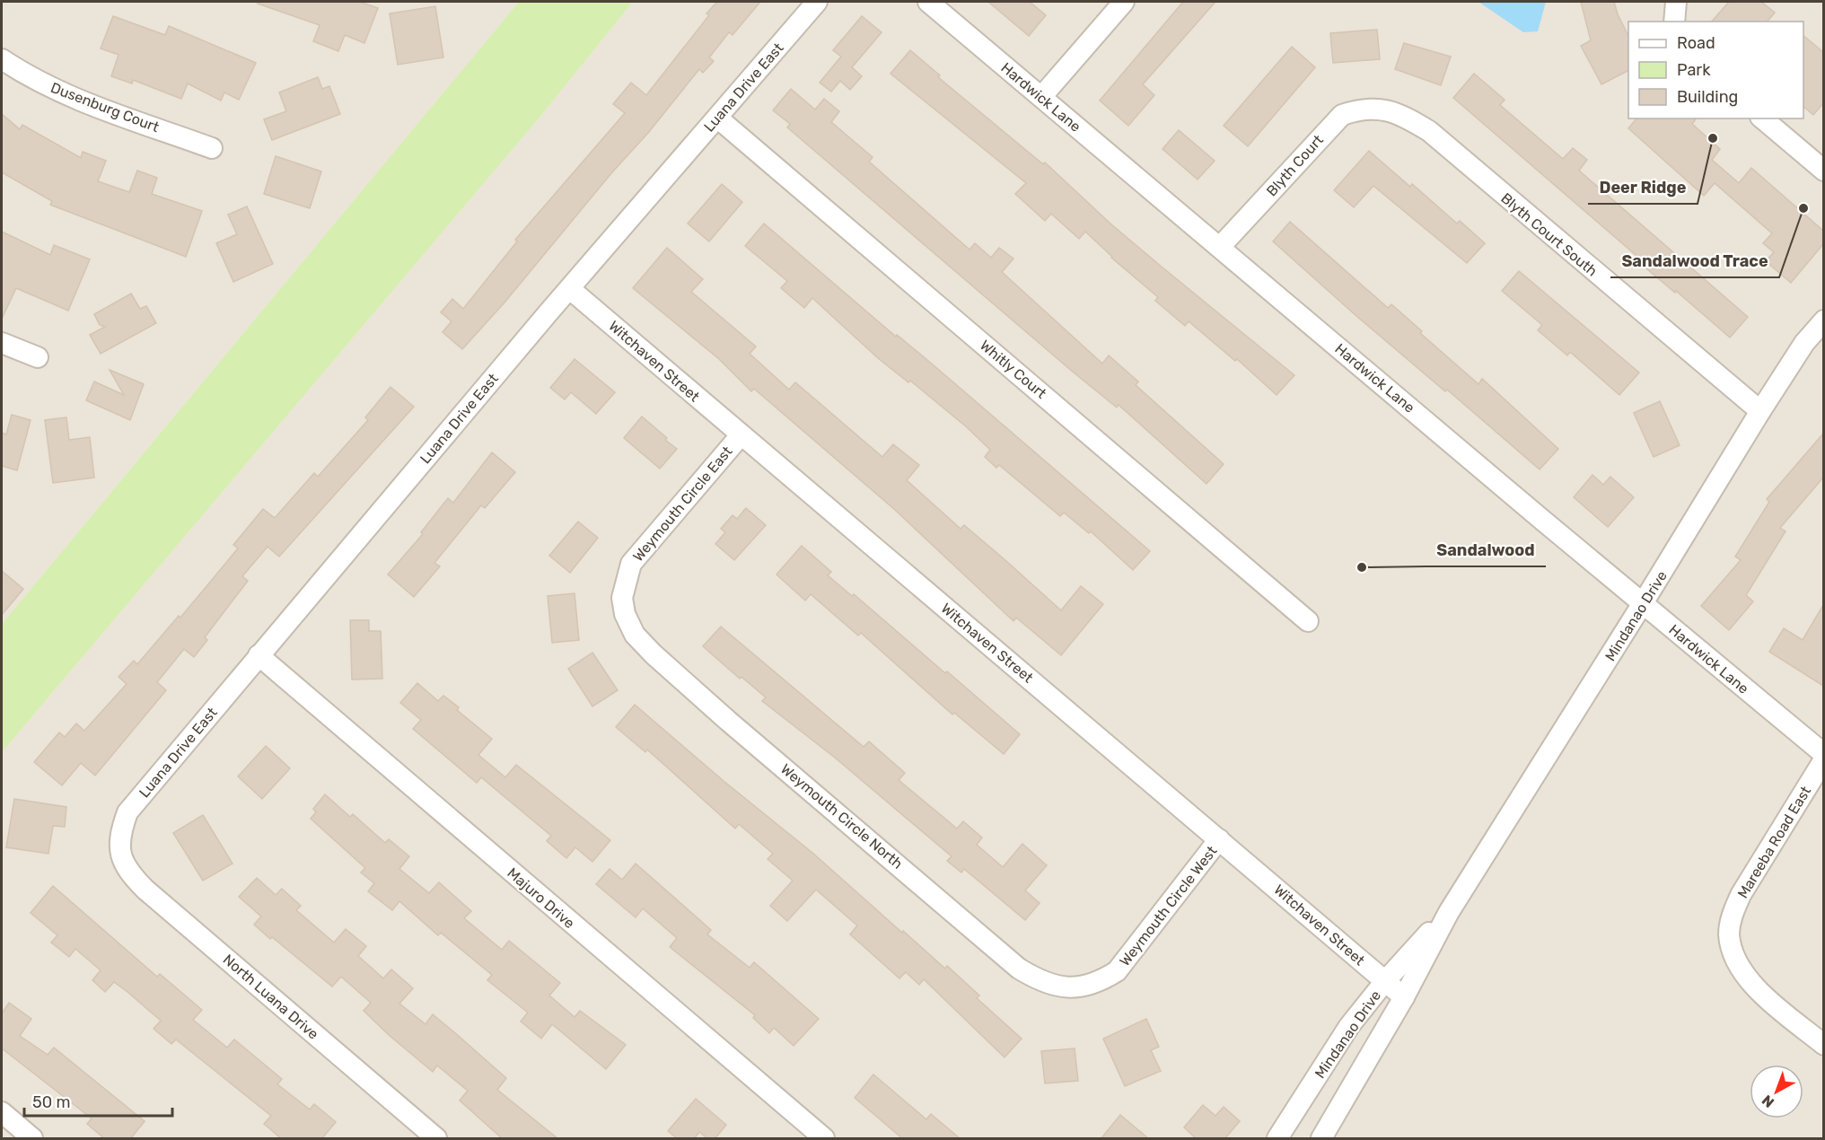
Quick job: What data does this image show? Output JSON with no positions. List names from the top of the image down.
{
  "streets": {
    "street": [
      "Luana Drive East",
      "Hardwick Lane",
      "Dusenburg Court",
      "Blyth Court",
      "Blyth Court South",
      "Witchaven Street",
      "Whitly Court",
      "Weymouth Circle East",
      "Mindanao Drive",
      "Weymouth Circle North",
      "Mareeba Road East",
      "Majuro Drive",
      "Weymouth Circle West",
      "North Luana Drive"
    ]
  },
  "crossings": [
    ["Luana Drive East", "Witchaven Street"],
    ["Luana Drive East", "Whitly Court"],
    ["Luana Drive East", "Majuro Drive"],
    ["Luana Drive East", "North Luana Drive"],
    ["Hardwick Lane", "Blyth Court"],
    ["Hardwick Lane", "Mindanao Drive"],
    ["Blyth Court", "Blyth Court South"],
    ["Blyth Court South", "Mindanao Drive"],
    ["Witchaven Street", "Weymouth Circle East"],
    ["Witchaven Street", "Mindanao Drive"],
    ["Witchaven Street", "Weymouth Circle West"],
    ["Weymouth Circle East", "Weymouth Circle North"],
    ["Weymouth Circle North", "Weymouth Circle West"]
  ],
  "places": ["Deer Ridge", "Sandalwood Trace", "Sandalwood"],
  "legend": ["Road", "Park", "Building"],
  "scale_bar": "50 m",
  "north": "bottom left"
}
